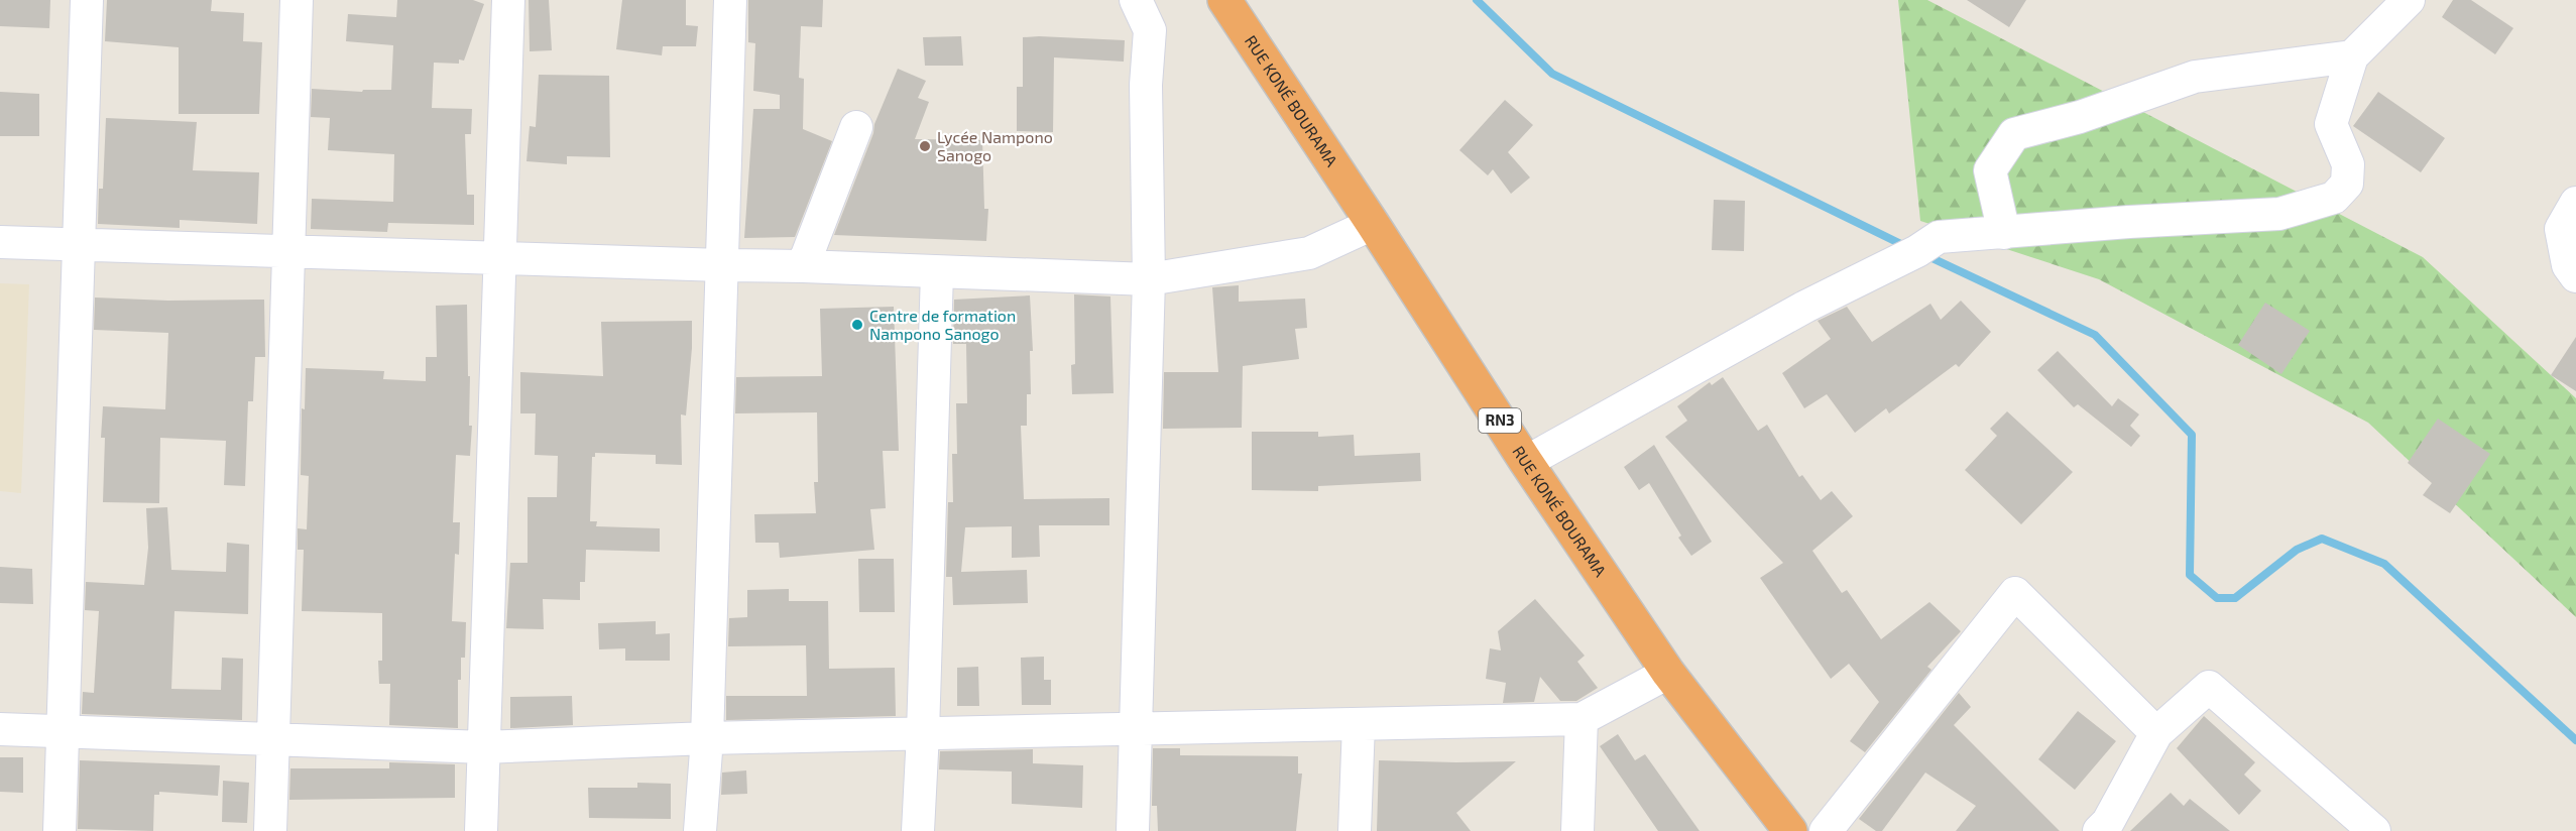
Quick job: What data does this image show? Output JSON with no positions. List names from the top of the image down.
{
  "streets": {
    "highway": ["RUE KONÉ BOURAMA", "RN3"]
  },
  "places": ["Lycée Nampono Sanogo", "Centre de formation Nampono Sanogo"]
}
